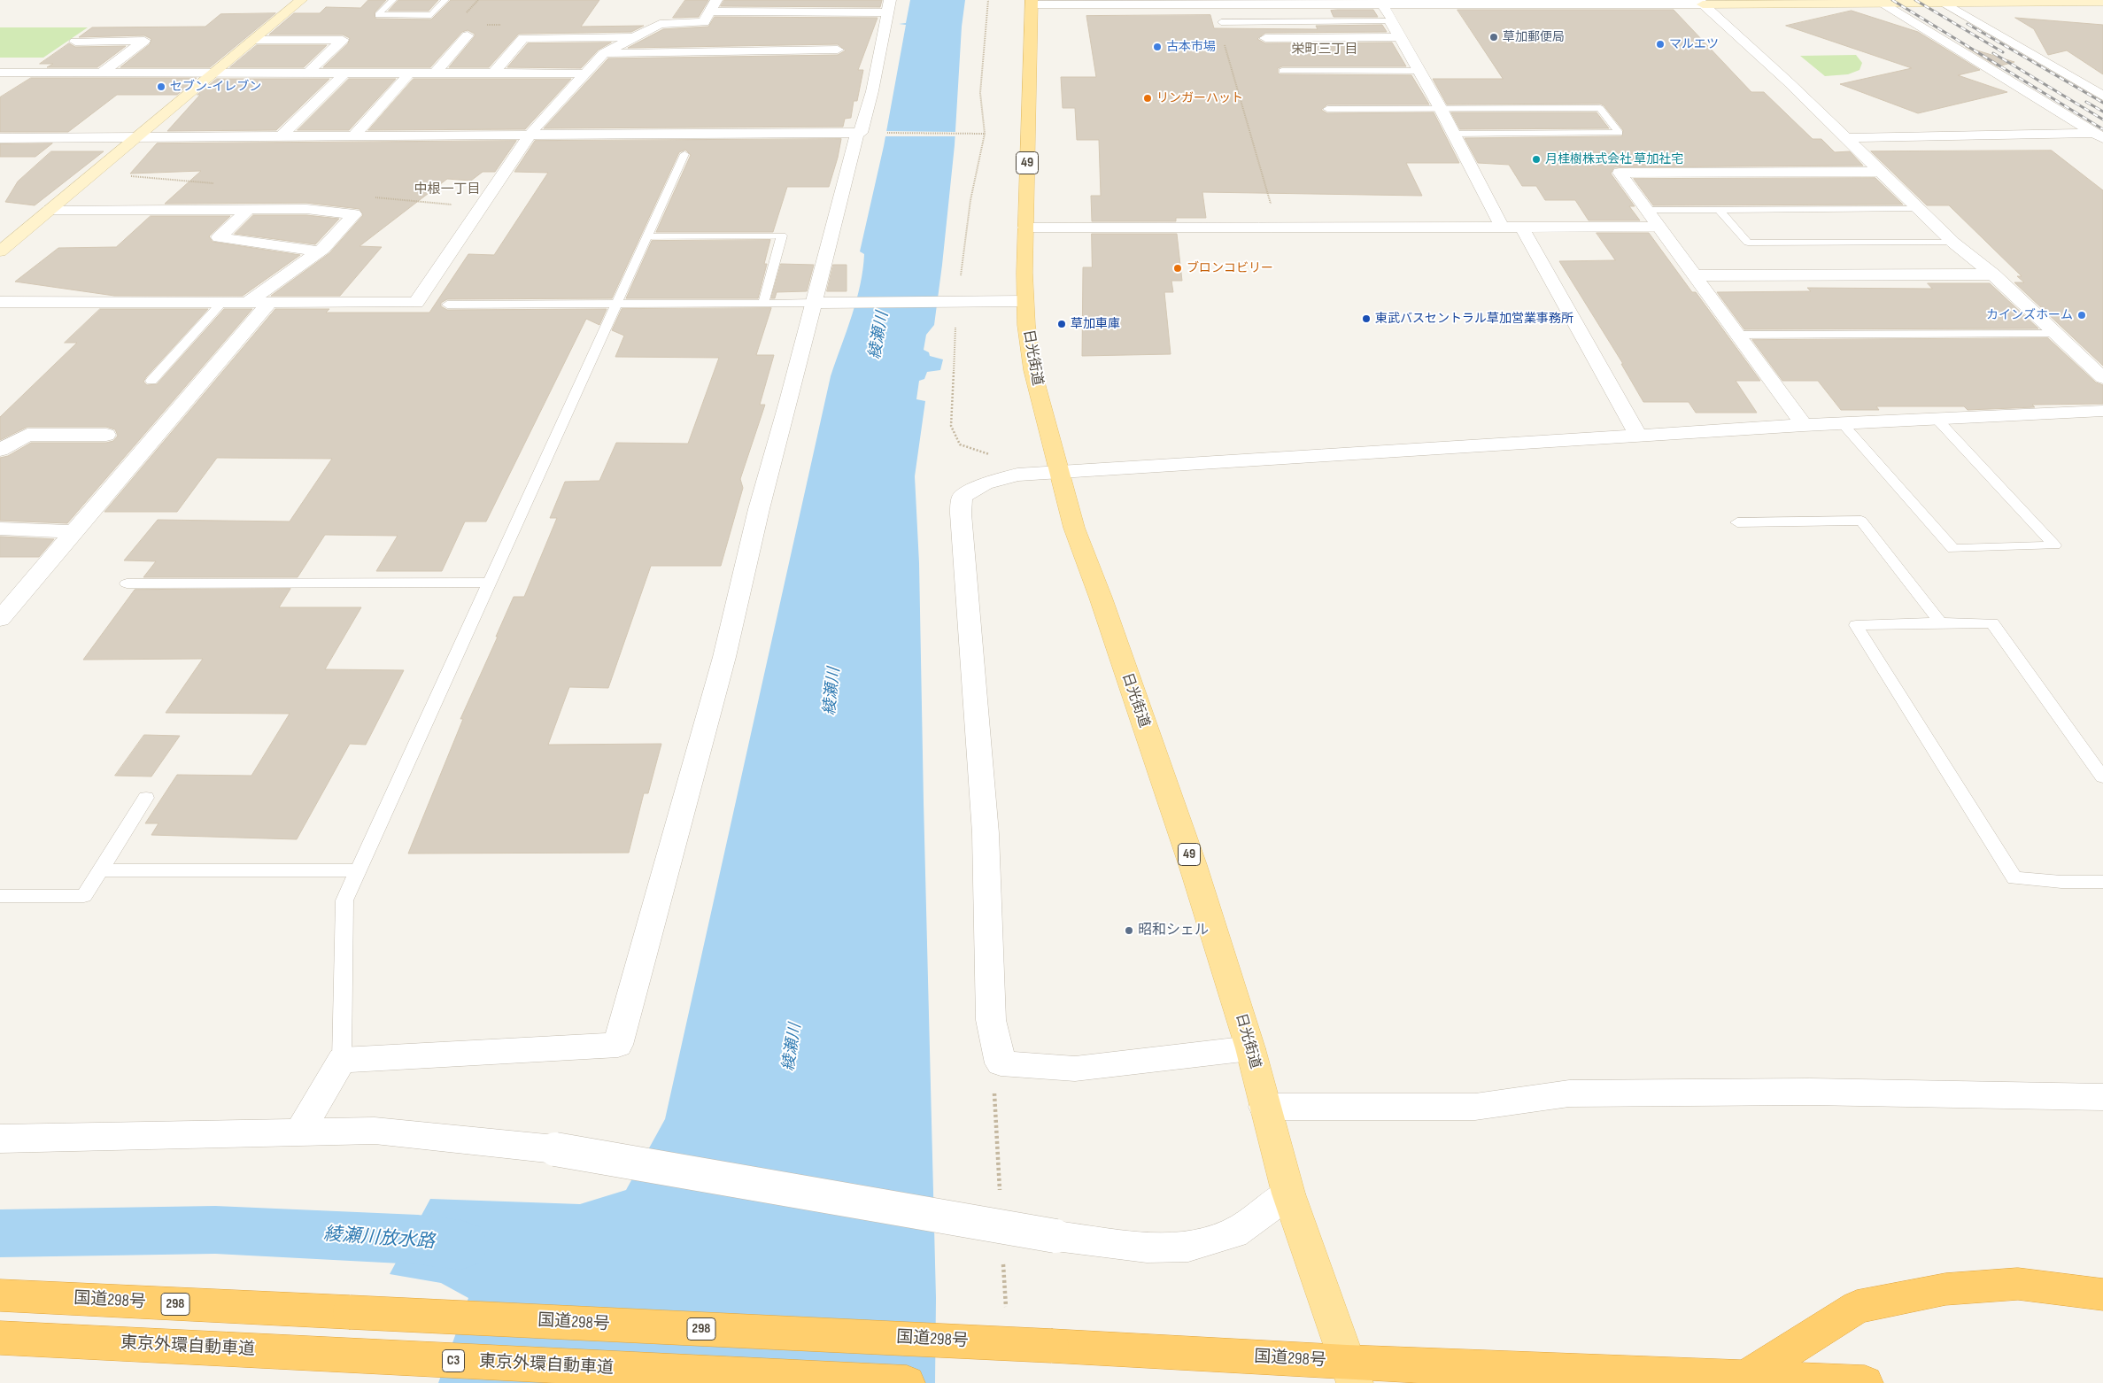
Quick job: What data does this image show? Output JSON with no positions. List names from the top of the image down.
{
  "streets": {
    "highway": [
      "国道298号",
      "298",
      "東京外環自動車道",
      "C3"
    ],
    "main road": ["49", "日光街道"]
  },
  "crossings": [
    ["日光街道", "国道298号"]
  ],
  "districts": ["栄町三丁目", "中根一丁目"],
  "water": ["綾瀬川", "綾瀬川放水路"],
  "places": [
    "草加郵便局",
    "マルエツ",
    "古本市場",
    "セブン-イレブン",
    "リンガーハット",
    "月桂樹株式会社 草加社宅",
    "ブロンコビリー",
    "カインズホーム",
    "東武バスセントラル草加営業事務所",
    "草加車庫",
    "昭和シェル"
  ]
}
